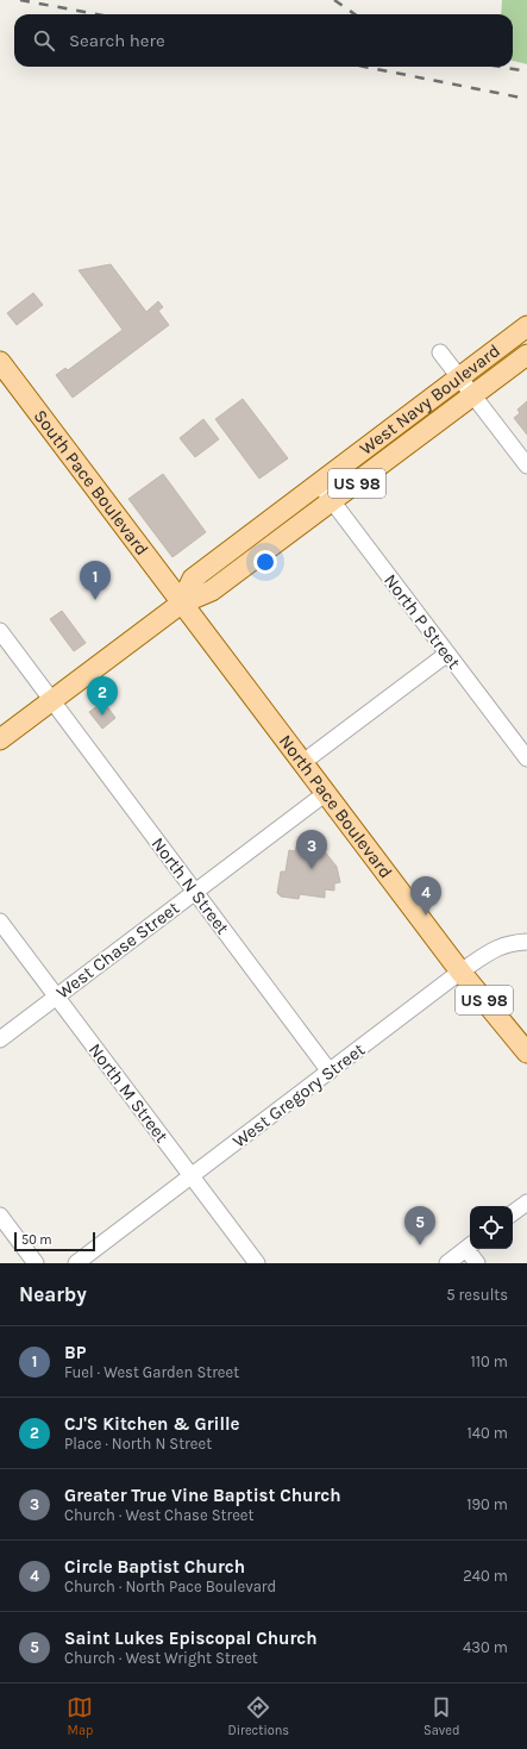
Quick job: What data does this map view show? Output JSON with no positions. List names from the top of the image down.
{
  "streets": {
    "main road": [
      "West Navy Boulevard",
      "South Pace Boulevard",
      "US 98",
      "North Pace Boulevard"
    ],
    "street": [
      "North P Street",
      "North N Street",
      "West Chase Street",
      "North M Street",
      "West Gregory Street"
    ]
  },
  "crossings": [
    ["West Navy Boulevard", "South Pace Boulevard"],
    ["West Navy Boulevard", "North P Street"],
    ["West Navy Boulevard", "North Pace Boulevard"],
    ["South Pace Boulevard", "North Pace Boulevard"],
    ["North Pace Boulevard", "West Chase Street"],
    ["North Pace Boulevard", "West Gregory Street"],
    ["North N Street", "West Chase Street"],
    ["North N Street", "West Gregory Street"],
    ["West Chase Street", "North M Street"],
    ["North M Street", "West Gregory Street"]
  ],
  "scale_bar": "50 m",
  "page": {
    "search": "Search here",
    "pins": [
      "1",
      "2",
      "3",
      "4",
      "5"
    ],
    "scale": "50 m",
    "heading": ["Nearby", "5 results"],
    "list": [
      {
        "mark": "1",
        "name": "BP",
        "note": "Fuel · West Garden Street",
        "value": "110 m"
      },
      {
        "mark": "2",
        "name": "CJ'S Kitchen & Grille",
        "note": "Place · North N Street",
        "value": "140 m"
      },
      {
        "mark": "3",
        "name": "Greater True Vine Baptist Church",
        "note": "Church · West Chase Street",
        "value": "190 m"
      },
      {
        "mark": "4",
        "name": "Circle Baptist Church",
        "note": "Church · North Pace Boulevard",
        "value": "240 m"
      },
      {
        "mark": "5",
        "name": "Saint Lukes Episcopal Church",
        "note": "Church · West Wright Street",
        "value": "430 m"
      }
    ],
    "nav": ["Map", "Directions", "Saved"]
  }
}
